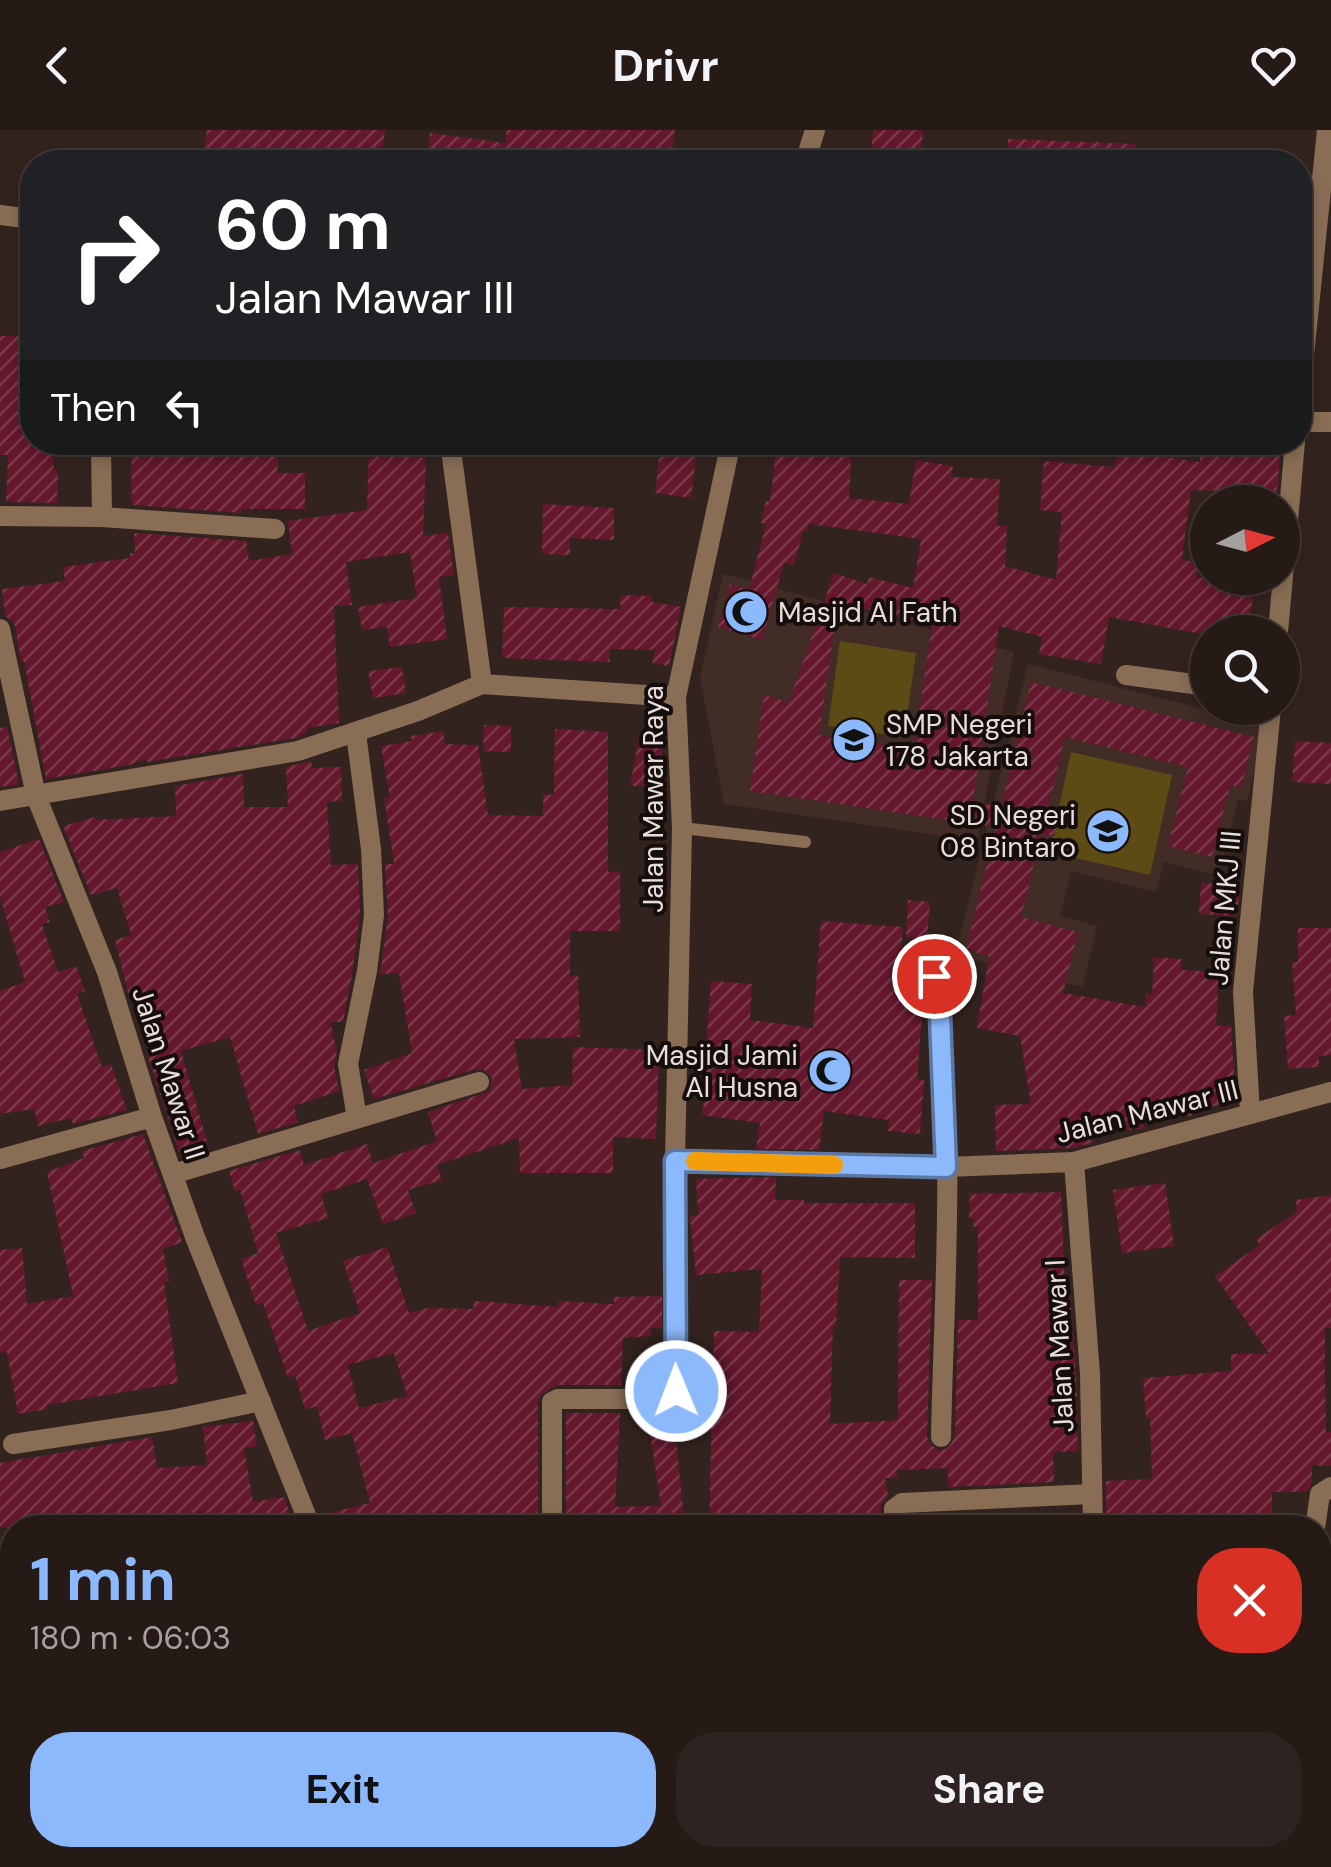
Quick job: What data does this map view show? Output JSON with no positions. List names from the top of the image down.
{
  "streets": {
    "street": [
      "Jalan Mawar Raya",
      "Jalan MKJ III",
      "Jalan Mawar II",
      "Jalan Mawar III",
      "Jalan Mawar I"
    ]
  },
  "crossings": [
    ["Jalan Mawar Raya", "Jalan Mawar III"],
    ["Jalan MKJ III", "Jalan Mawar III"],
    ["Jalan Mawar III", "Jalan Mawar I"]
  ],
  "places": {
    "mosque": ["Masjid Al Fath", "Masjid Jami Al Husna"],
    "school or university": ["SMP Negeri 178 Jakarta", "SD Negeri 08 Bintaro"]
  },
  "north": "right",
  "page": {
    "header": "Drivr",
    "turn": ["60 m", "Jalan Mawar III"],
    "then": "Then",
    "heading": ["1 min", "180 m · 06:03"],
    "buttons": ["Exit", "Share"]
  }
}
